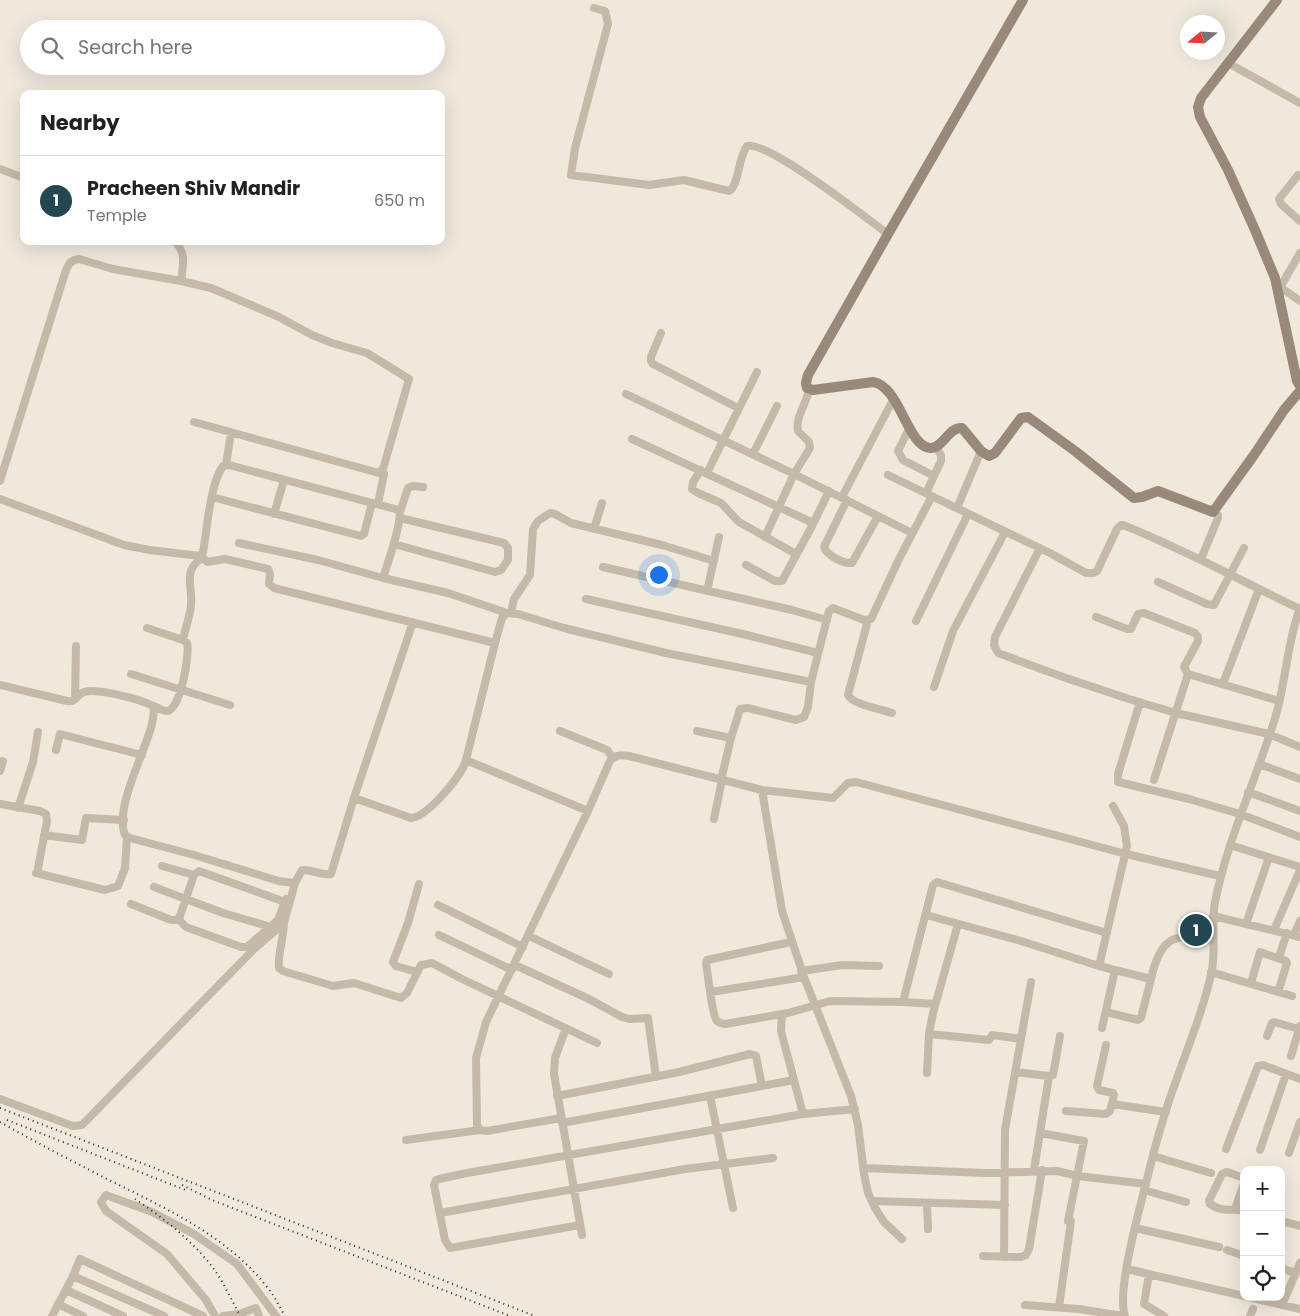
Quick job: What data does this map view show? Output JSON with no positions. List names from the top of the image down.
{
  "north": "left",
  "page": {
    "search": "Search here",
    "heading": "Nearby",
    "list": [
      {
        "mark": "1",
        "name": "Pracheen Shiv Mandir",
        "note": "Temple",
        "value": "650 m"
      }
    ],
    "pins": "1",
    "map_buttons": ["+", "−"]
  }
}
